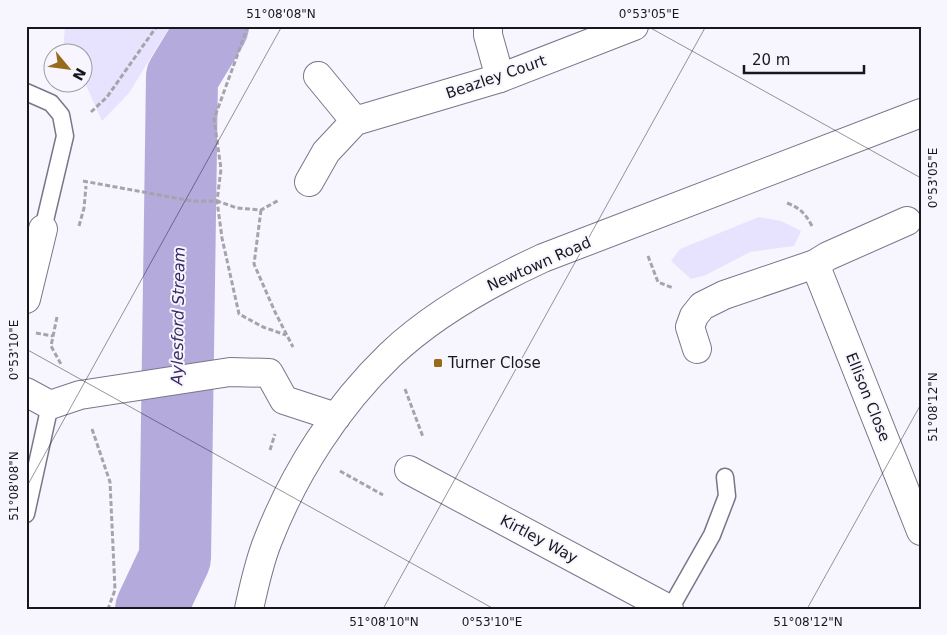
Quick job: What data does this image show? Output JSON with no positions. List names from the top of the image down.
{
  "streets": {
    "street": [
      "Beazley Court",
      "Newtown Road",
      "Ellison Close",
      "Kirtley Way"
    ]
  },
  "water": ["Aylesford Stream"],
  "places": {
    "transit": ["Turner Close"]
  },
  "scale_bar": "20 m",
  "north": "bottom right",
  "coordinates": [
    "51°08'08\"N",
    "0°53'05\"E",
    "0°53'10\"E",
    "51°08'12\"N",
    "51°08'10\"N"
  ]
}
